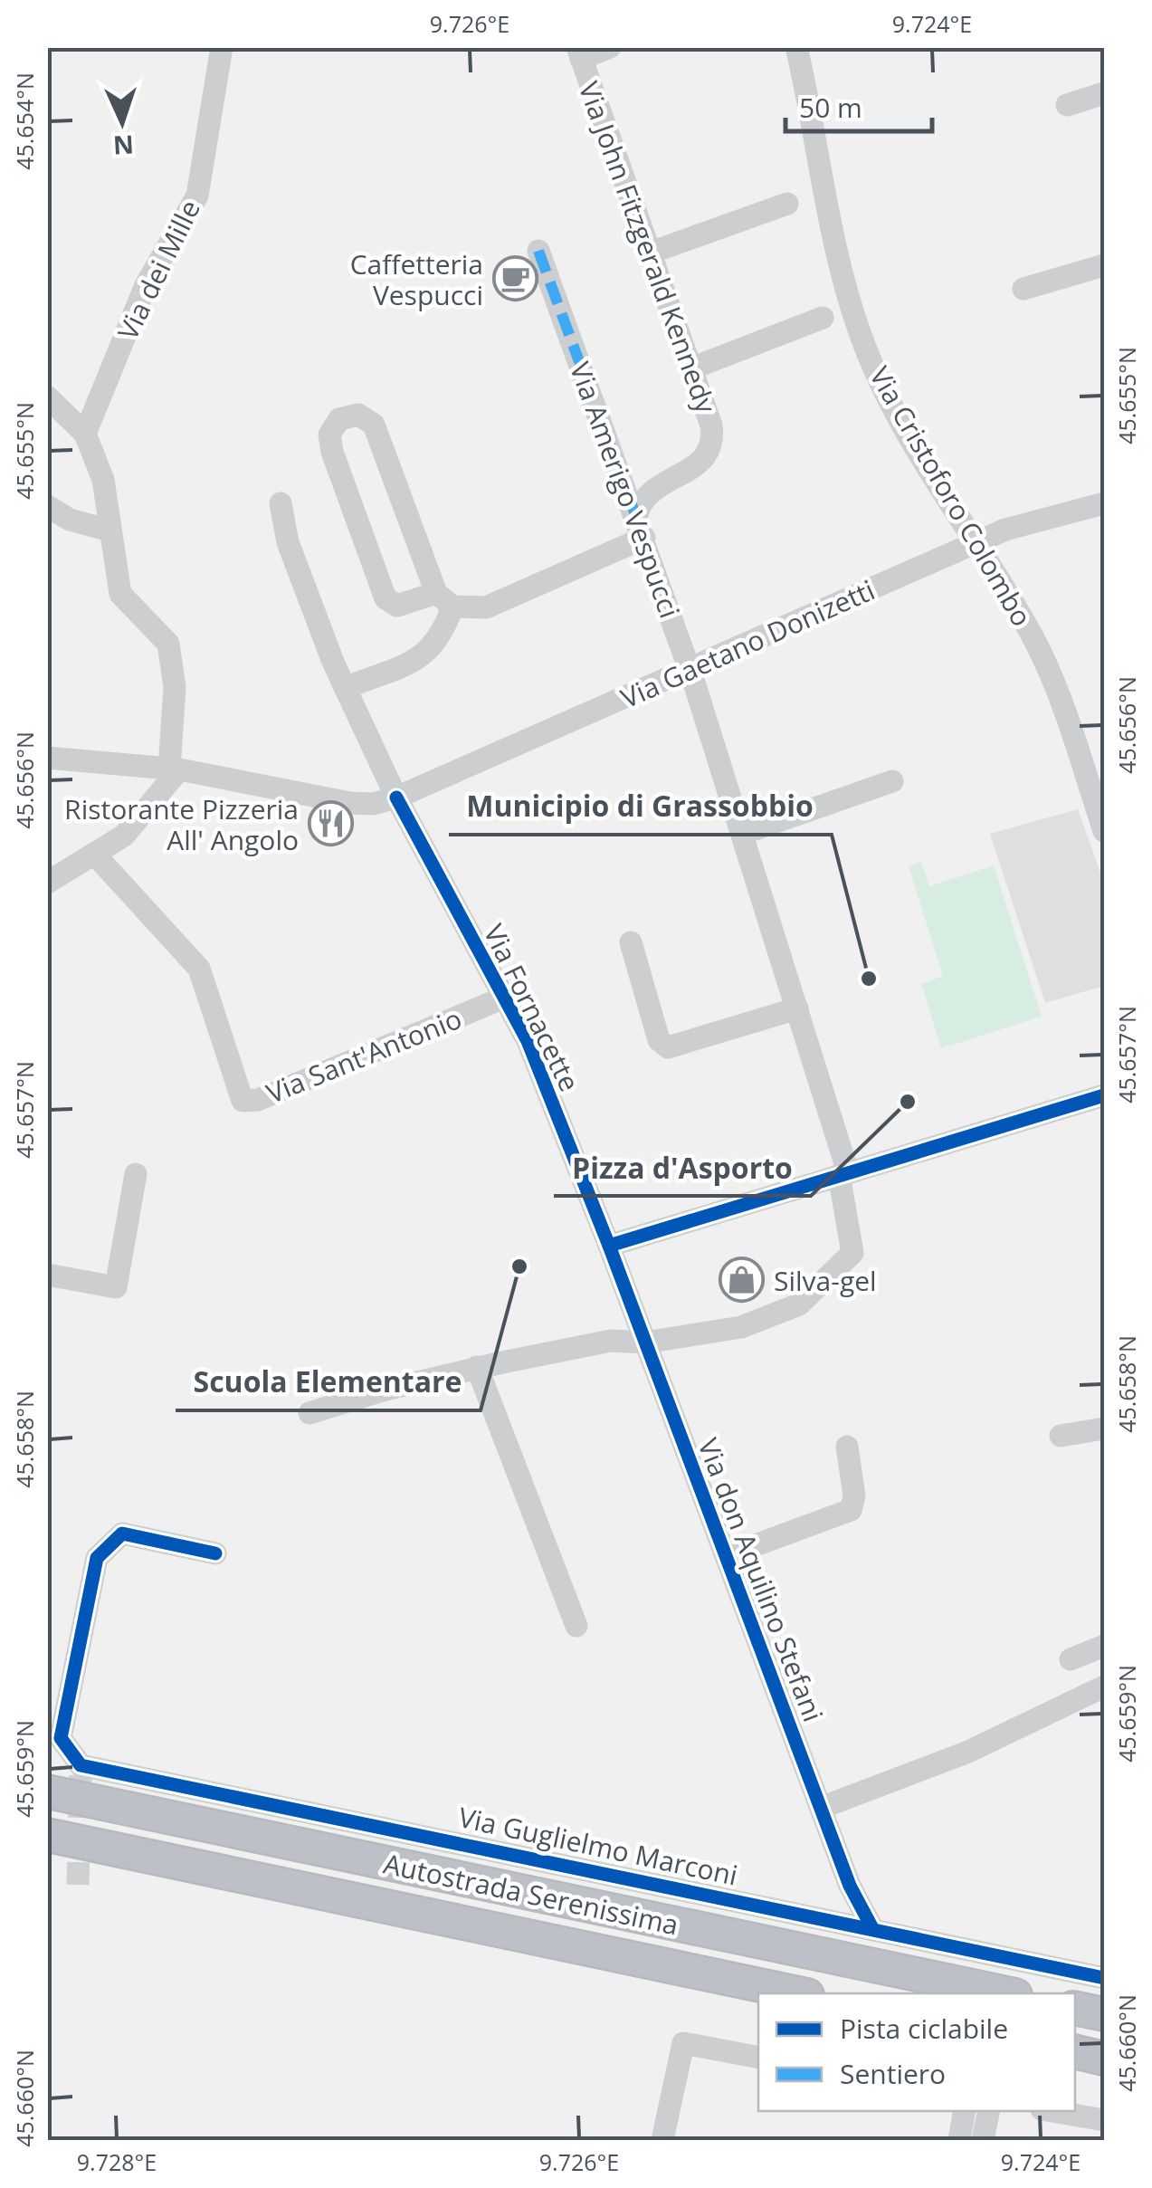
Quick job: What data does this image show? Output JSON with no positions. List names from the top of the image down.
{
  "streets": {
    "highway": ["Autostrada Serenissima"],
    "street": [
      "Via John Fitzgerald Kennedy",
      "Via dei Mille",
      "Via Amerigo Vespucci",
      "Via Cristoforo Colombo",
      "Via Gaetano Donizetti",
      "Via Fornacette",
      "Via Sant'Antonio",
      "Via don Aquilino Stefani",
      "Via Guglielmo Marconi"
    ]
  },
  "crossings": [
    ["Via John Fitzgerald Kennedy", "Via Amerigo Vespucci"],
    ["Via Amerigo Vespucci", "Via Gaetano Donizetti"],
    ["Via Amerigo Vespucci", "Via don Aquilino Stefani"],
    ["Via Cristoforo Colombo", "Via Gaetano Donizetti"],
    ["Via Gaetano Donizetti", "Via Fornacette"],
    ["Via Fornacette", "Via Sant'Antonio"],
    ["Via Fornacette", "Via don Aquilino Stefani"],
    ["Via don Aquilino Stefani", "Via Guglielmo Marconi"]
  ],
  "places": {
    "cafe": ["Caffetteria Vespucci"],
    "restaurant": ["Ristorante Pizzeria All' Angolo"],
    "other": ["Municipio di Grassobbio", "Pizza d'Asporto", "Scuola Elementare"],
    "shop": ["Silva-gel"]
  },
  "legend": ["Pista ciclabile", "Sentiero"],
  "scale_bar": "50 m",
  "north": "bottom",
  "coordinates": [
    "9.726°E",
    "9.724°E",
    "45.654°N",
    "45.655°N",
    "45.656°N",
    "45.657°N",
    "45.658°N",
    "45.659°N",
    "45.660°N",
    "9.728°E"
  ]
}
